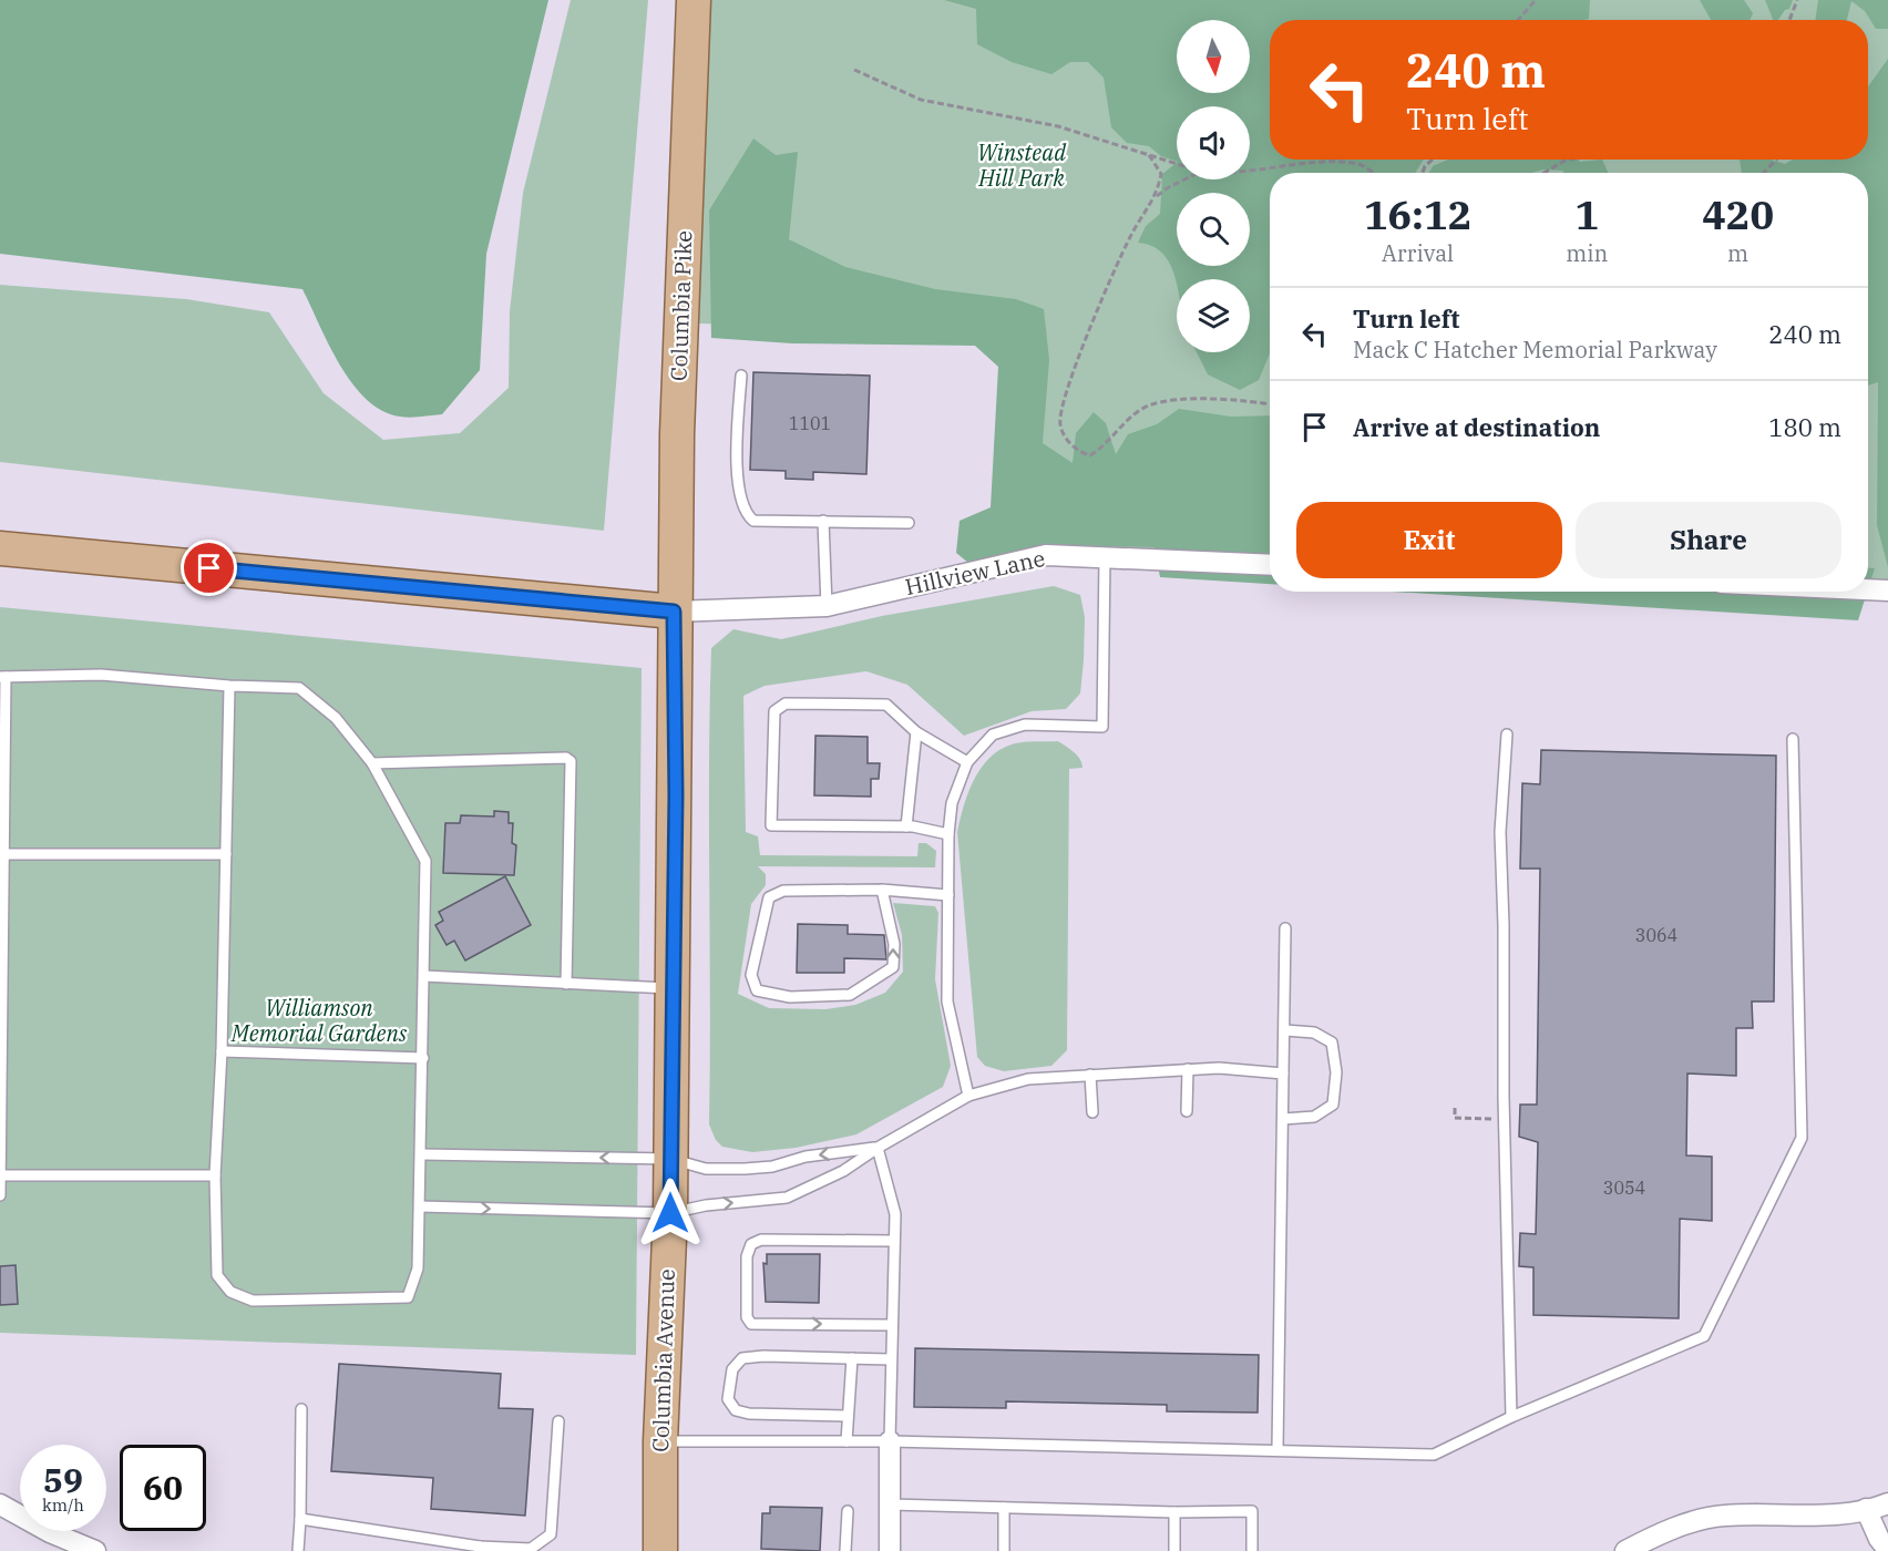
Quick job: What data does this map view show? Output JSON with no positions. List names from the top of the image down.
{
  "streets": {
    "main road": ["Columbia Pike", "Columbia Avenue"],
    "street": ["Hillview Lane"]
  },
  "crossings": [
    ["Columbia Pike", "Hillview Lane"],
    ["Columbia Pike", "Columbia Avenue"],
    ["Hillview Lane", "Columbia Avenue"]
  ],
  "parks": ["Winstead Hill Park", "Williamson Memorial Gardens"],
  "house_numbers": ["1101", "3064", "3054"],
  "north": "bottom",
  "page": {
    "turn": ["240 m", "Turn left"],
    "eta": [
      "16:12",
      "Arrival",
      "1",
      "min",
      "420",
      "m"
    ],
    "list": [
      {
        "name": "Turn left",
        "note": "Mack C Hatcher Memorial Parkway",
        "value": "240 m"
      },
      {
        "name": "Arrive at destination",
        "value": "180 m"
      }
    ],
    "buttons": ["Exit", "Share"],
    "speed": "59 km/h",
    "limit": "60"
  }
}
